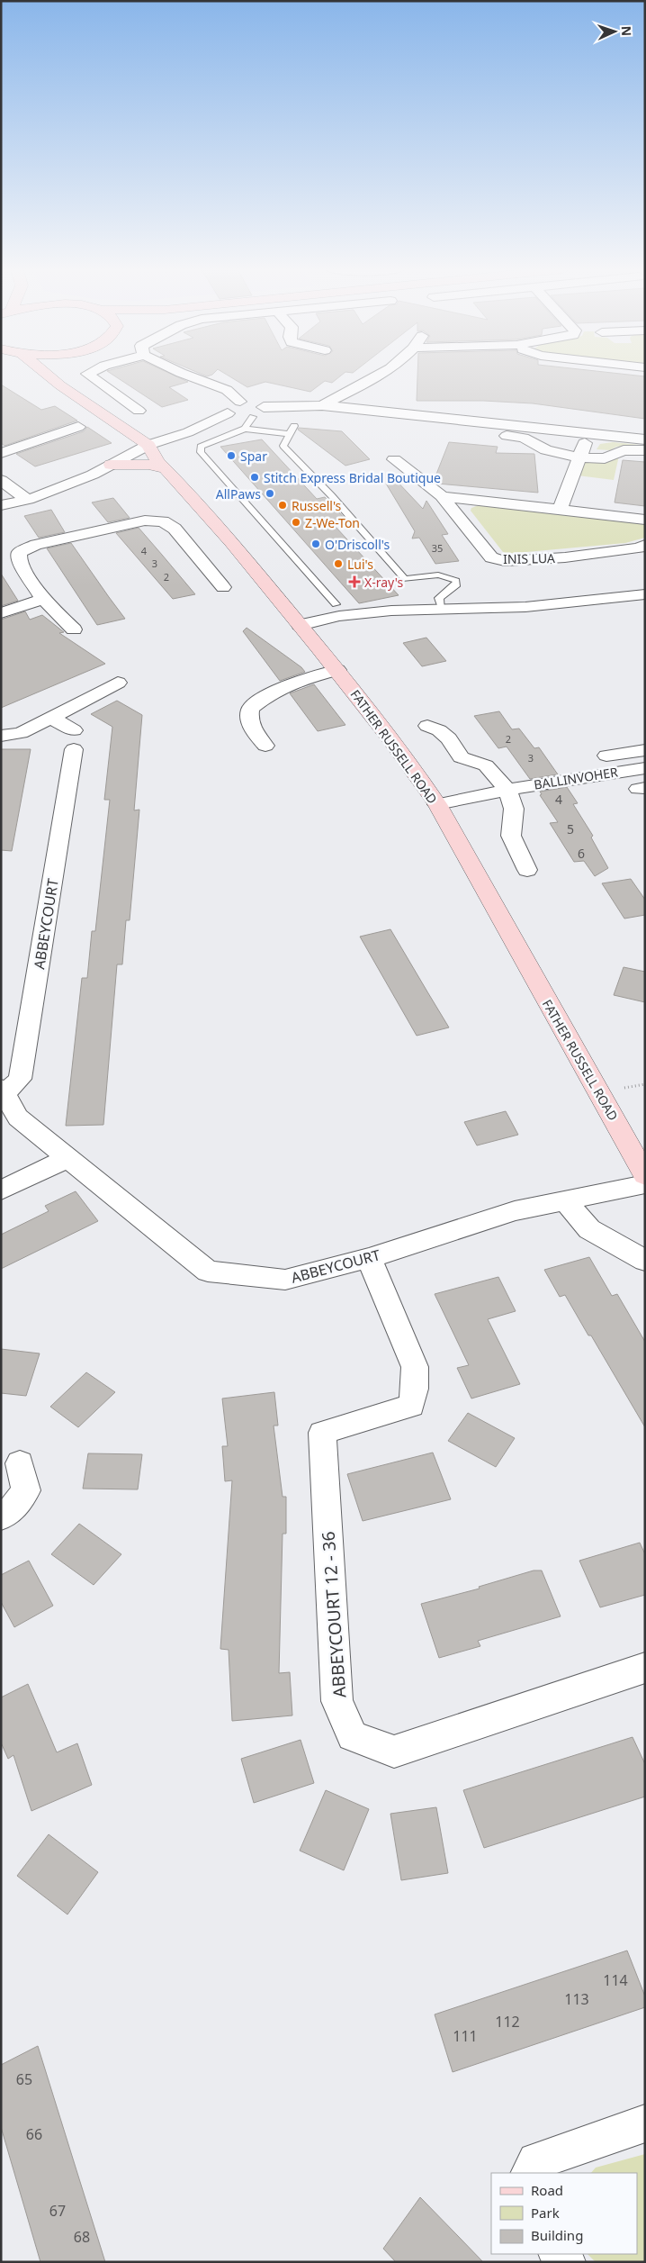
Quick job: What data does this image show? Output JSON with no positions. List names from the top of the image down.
{
  "streets": {
    "street": [
      "INIS LUA",
      "FATHER RUSSELL ROAD",
      "BALLINVOHER",
      "ABBEYCOURT",
      "ABBEYCOURT 12 - 36"
    ]
  },
  "crossings": [
    ["FATHER RUSSELL ROAD", "BALLINVOHER"],
    ["ABBEYCOURT", "ABBEYCOURT 12 - 36"]
  ],
  "places": {
    "other": [
      "Spar",
      "Stitch Express Bridal Boutique",
      "AllPaws",
      "Russell's",
      "Z-We-Ton",
      "O'Driscoll's",
      "Lui's"
    ],
    "health": ["X-ray's"]
  },
  "house_numbers": [
    "35",
    "4",
    "3",
    "2",
    "2",
    "3",
    "4",
    "5",
    "6",
    "114",
    "113",
    "112",
    "111",
    "65",
    "66",
    "67",
    "68"
  ],
  "legend": ["Road", "Park", "Building"],
  "north": "right"
}
